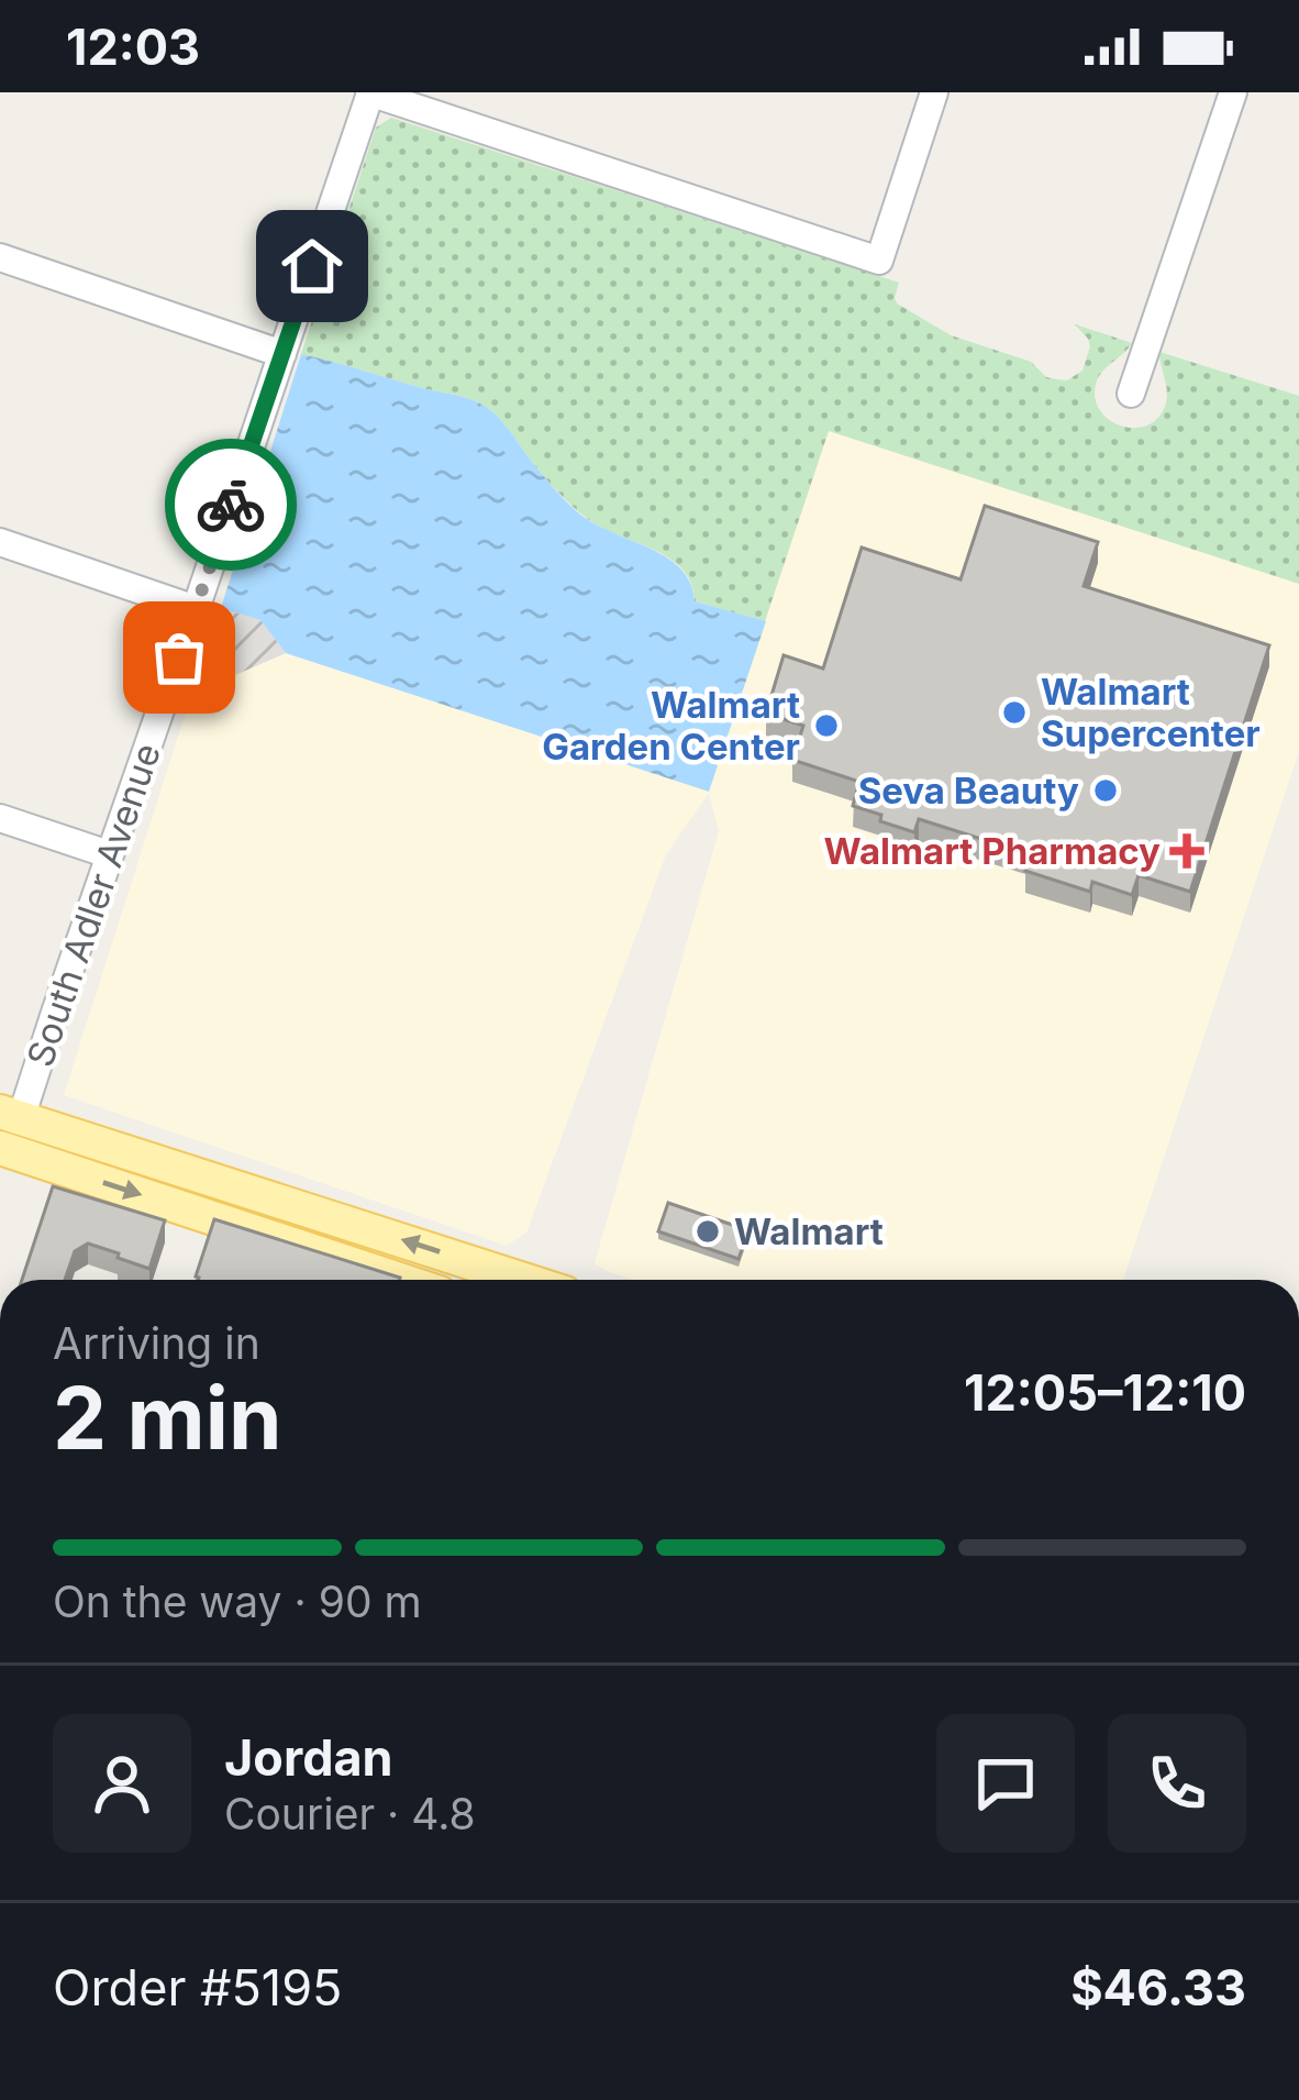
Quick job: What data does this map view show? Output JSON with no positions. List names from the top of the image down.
{
  "streets": {
    "street": ["South Adler Avenue"]
  },
  "places": {
    "other": [
      "Walmart Supercenter",
      "Walmart Garden Center",
      "Seva Beauty",
      "Walmart"
    ],
    "health": ["Walmart Pharmacy"]
  },
  "page": {
    "status": "12:03",
    "heading": ["2 min", "Arriving in", "12:05–12:10"],
    "panel": [
      "Jordan",
      "Courier · 4.8",
      "Order #5195",
      "$46.33"
    ],
    "bar": "On the way · 90 m"
  }
}
